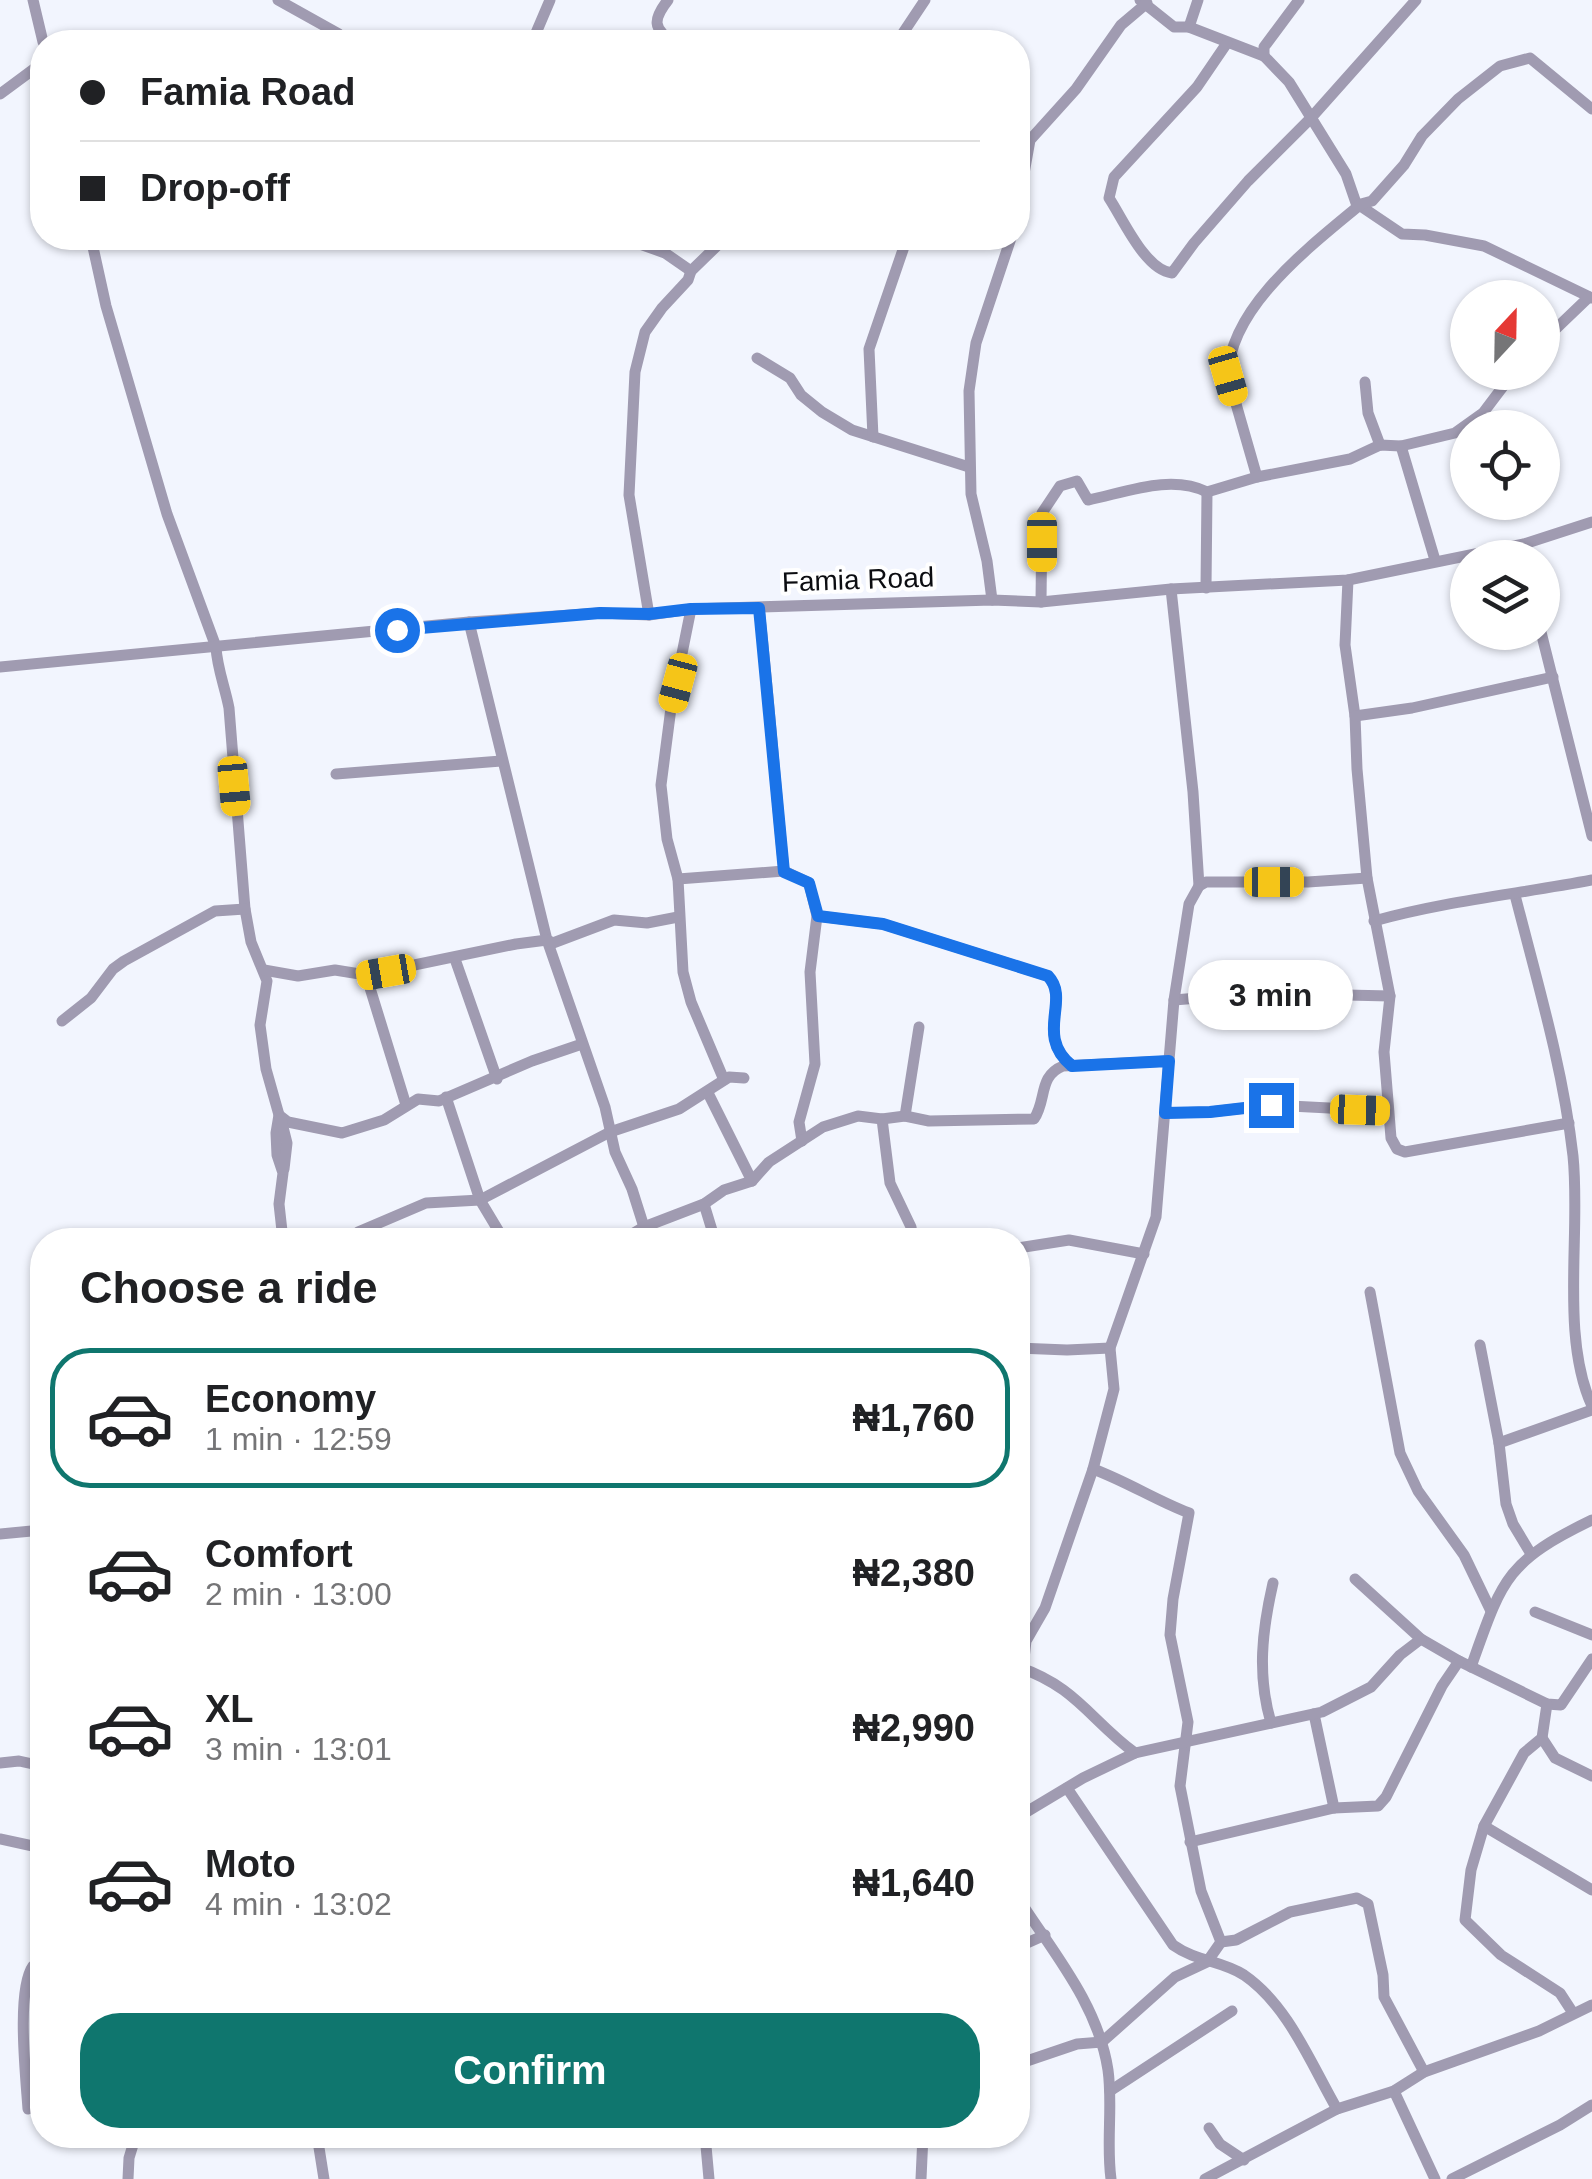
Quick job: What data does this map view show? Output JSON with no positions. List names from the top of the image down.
{
  "streets": {
    "street": ["Famia Road"]
  },
  "north": "top",
  "page": {
    "banner": ["Famia Road", "Drop-off"],
    "bubble": "3 min",
    "heading": "Choose a ride",
    "list": [
      {
        "name": "Economy",
        "note": "1 min · 12:59",
        "value": "₦1,760"
      },
      {
        "name": "Comfort",
        "note": "2 min · 13:00",
        "value": "₦2,380"
      },
      {
        "name": "XL",
        "note": "3 min · 13:01",
        "value": "₦2,990"
      },
      {
        "name": "Moto",
        "note": "4 min · 13:02",
        "value": "₦1,640"
      }
    ],
    "buttons": "Confirm"
  }
}
